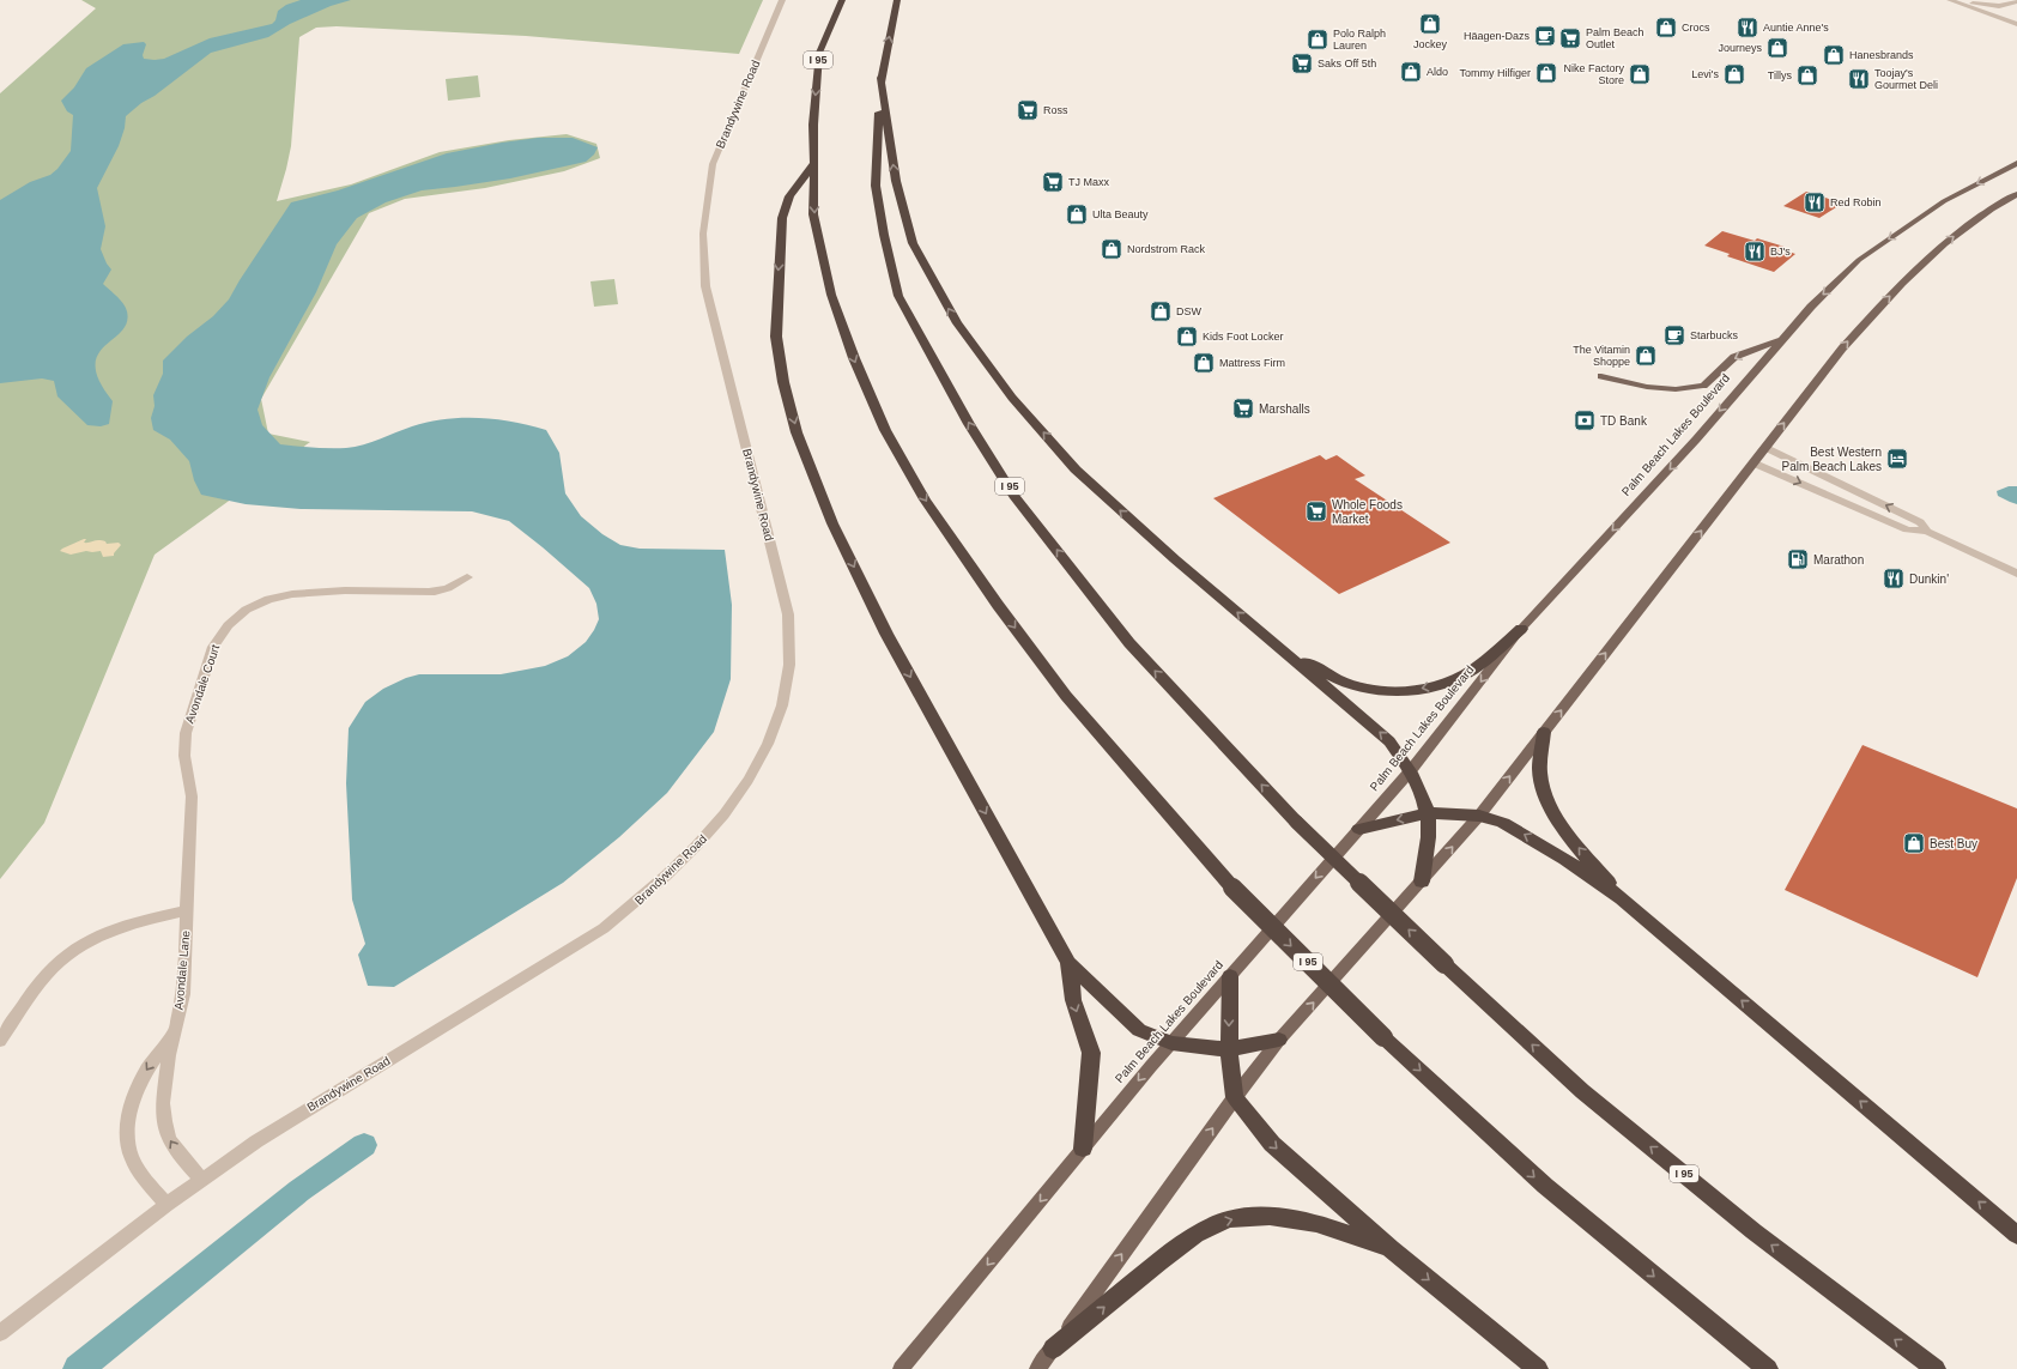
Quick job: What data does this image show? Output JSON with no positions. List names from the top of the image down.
{
  "streets": {
    "highway": ["I 95"],
    "main road": ["Palm Beach Lakes Boulevard"],
    "street": ["Brandywine Road", "Avondale Court", "Avondale Lane"]
  },
  "crossings": [
    ["Brandywine Road", "Avondale Lane"],
    ["Avondale Court", "Avondale Lane"]
  ],
  "places": {
    "shop": [
      "Jockey",
      "Crocs",
      "Polo Ralph Lauren",
      "Journeys",
      "Hanesbrands",
      "Aldo",
      "Tommy Hilfiger",
      "Nike Factory Store",
      "Levi's",
      "Tillys",
      "Ulta Beauty",
      "Nordstrom Rack",
      "DSW",
      "Kids Foot Locker",
      "The Vitamin Shoppe",
      "Mattress Firm",
      "Best Buy"
    ],
    "restaurant": [
      "Auntie Anne's",
      "Toojay's Gourmet Deli",
      "Red Robin",
      "BJ's",
      "Dunkin'"
    ],
    "cafe": ["Häagen-Dazs", "Starbucks"],
    "supermarket": [
      "Palm Beach Outlet",
      "Saks Off 5th",
      "Ross",
      "TJ Maxx",
      "Marshalls",
      "Whole Foods Market"
    ],
    "bank": ["TD Bank"],
    "hotel": ["Best Western Palm Beach Lakes"],
    "fuel station": ["Marathon"]
  }
}
